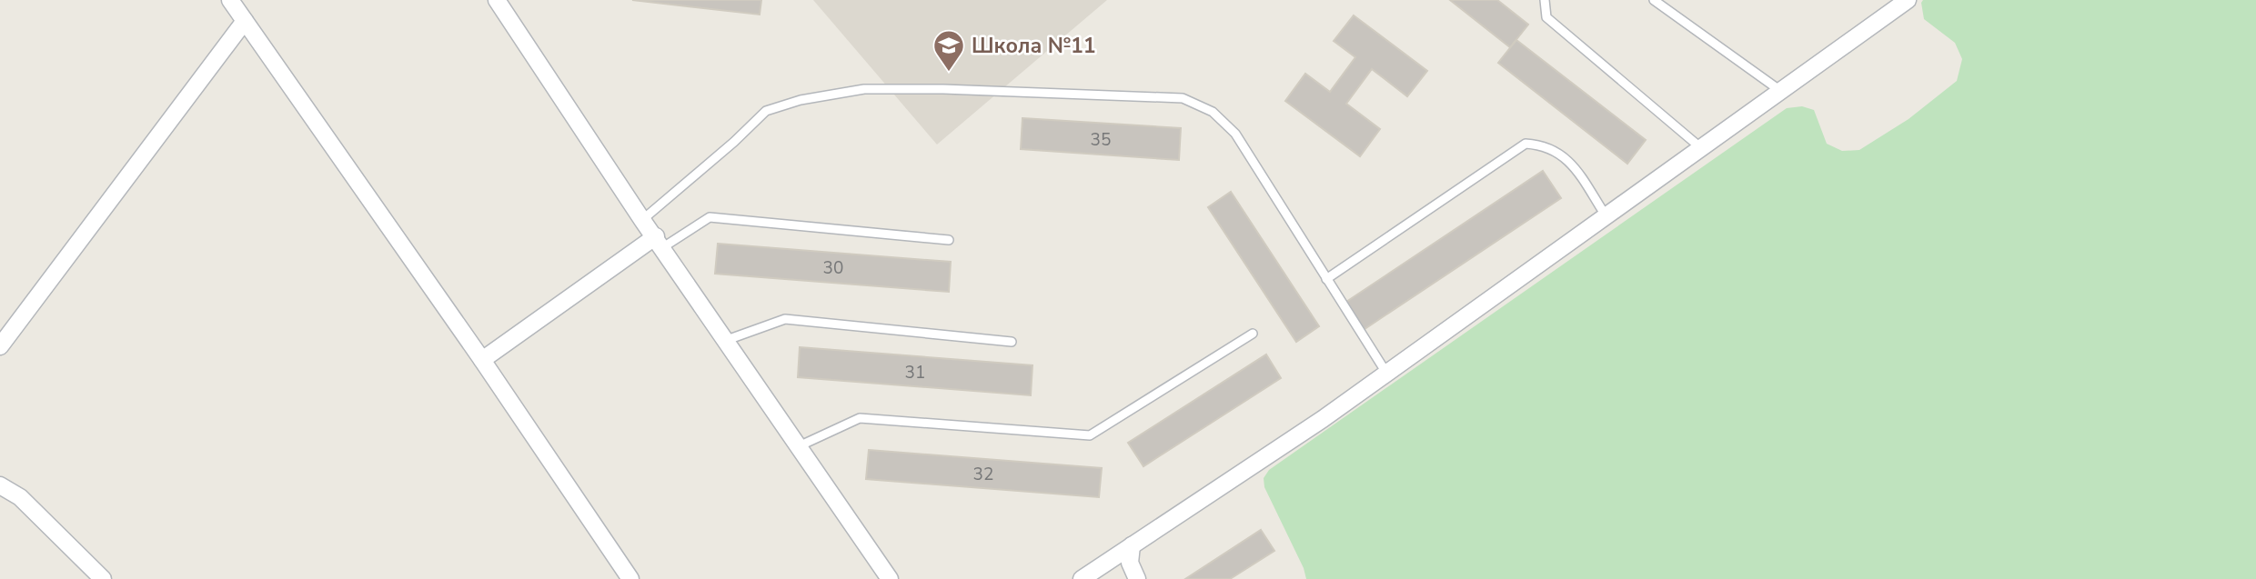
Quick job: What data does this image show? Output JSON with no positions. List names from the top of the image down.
{
  "places": {
    "school or university": ["Школа №11"]
  },
  "house_numbers": [
    "35",
    "30",
    "31",
    "32"
  ]
}
